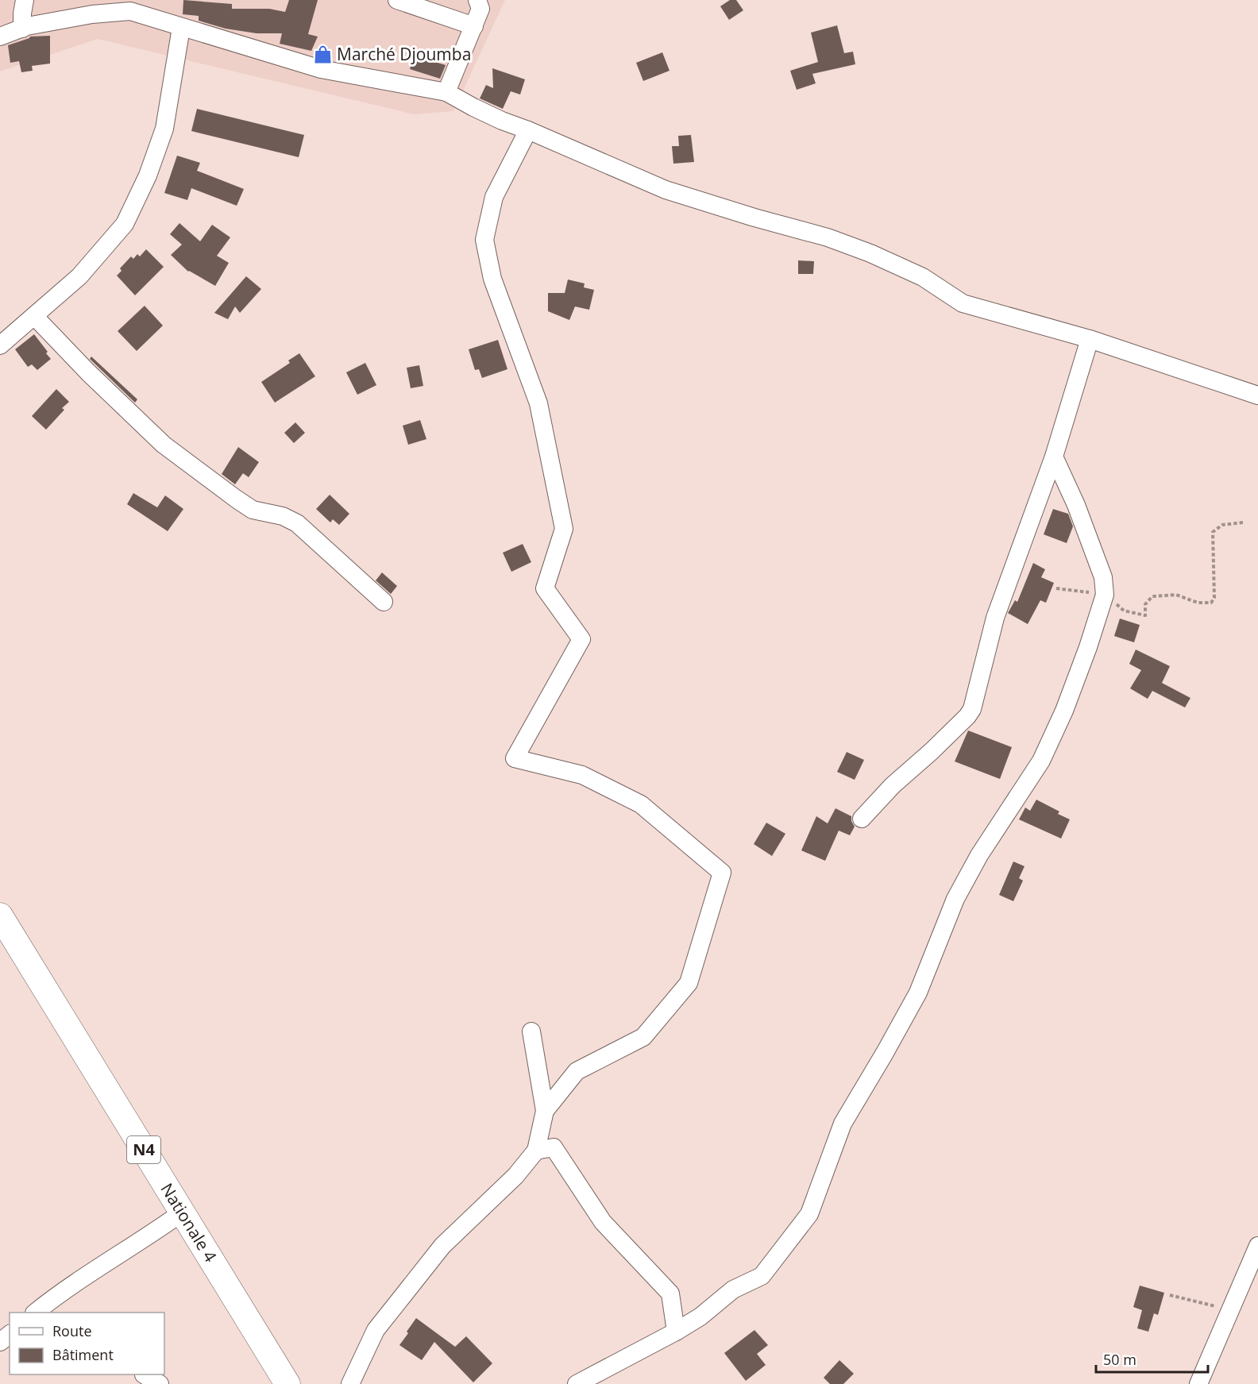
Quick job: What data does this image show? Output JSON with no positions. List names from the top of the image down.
{
  "streets": {
    "highway": ["N4", "Nationale 4"]
  },
  "places": {
    "shop": ["Marché Djoumba"]
  },
  "legend": ["Route", "Bâtiment"],
  "scale_bar": "50 m"
}
